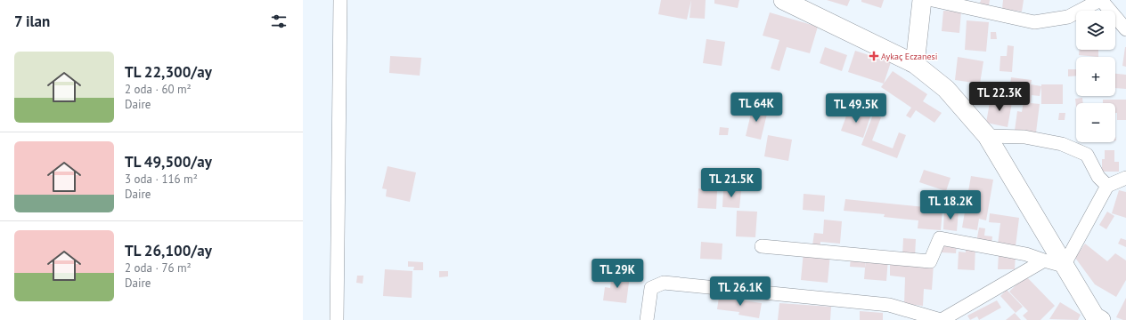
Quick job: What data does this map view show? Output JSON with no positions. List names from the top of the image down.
{
  "places": {
    "health": ["Aykaç Eczanesi"]
  },
  "page": {
    "heading": "7 ilan",
    "map_buttons": ["+", "−"],
    "list": [
      {
        "name": "TL 22,300/ay",
        "note": "2 oda · 60 m² · Daire"
      },
      {
        "name": "TL 49,500/ay",
        "note": "3 oda · 116 m² · Daire"
      },
      {
        "name": "TL 26,100/ay",
        "note": "2 oda · 76 m² · Daire"
      }
    ],
    "price": [
      "TL 22.3K",
      "TL 64K",
      "TL 49.5K",
      "TL 21.5K",
      "TL 18.2K",
      "TL 29K",
      "TL 26.1K"
    ]
  }
}
